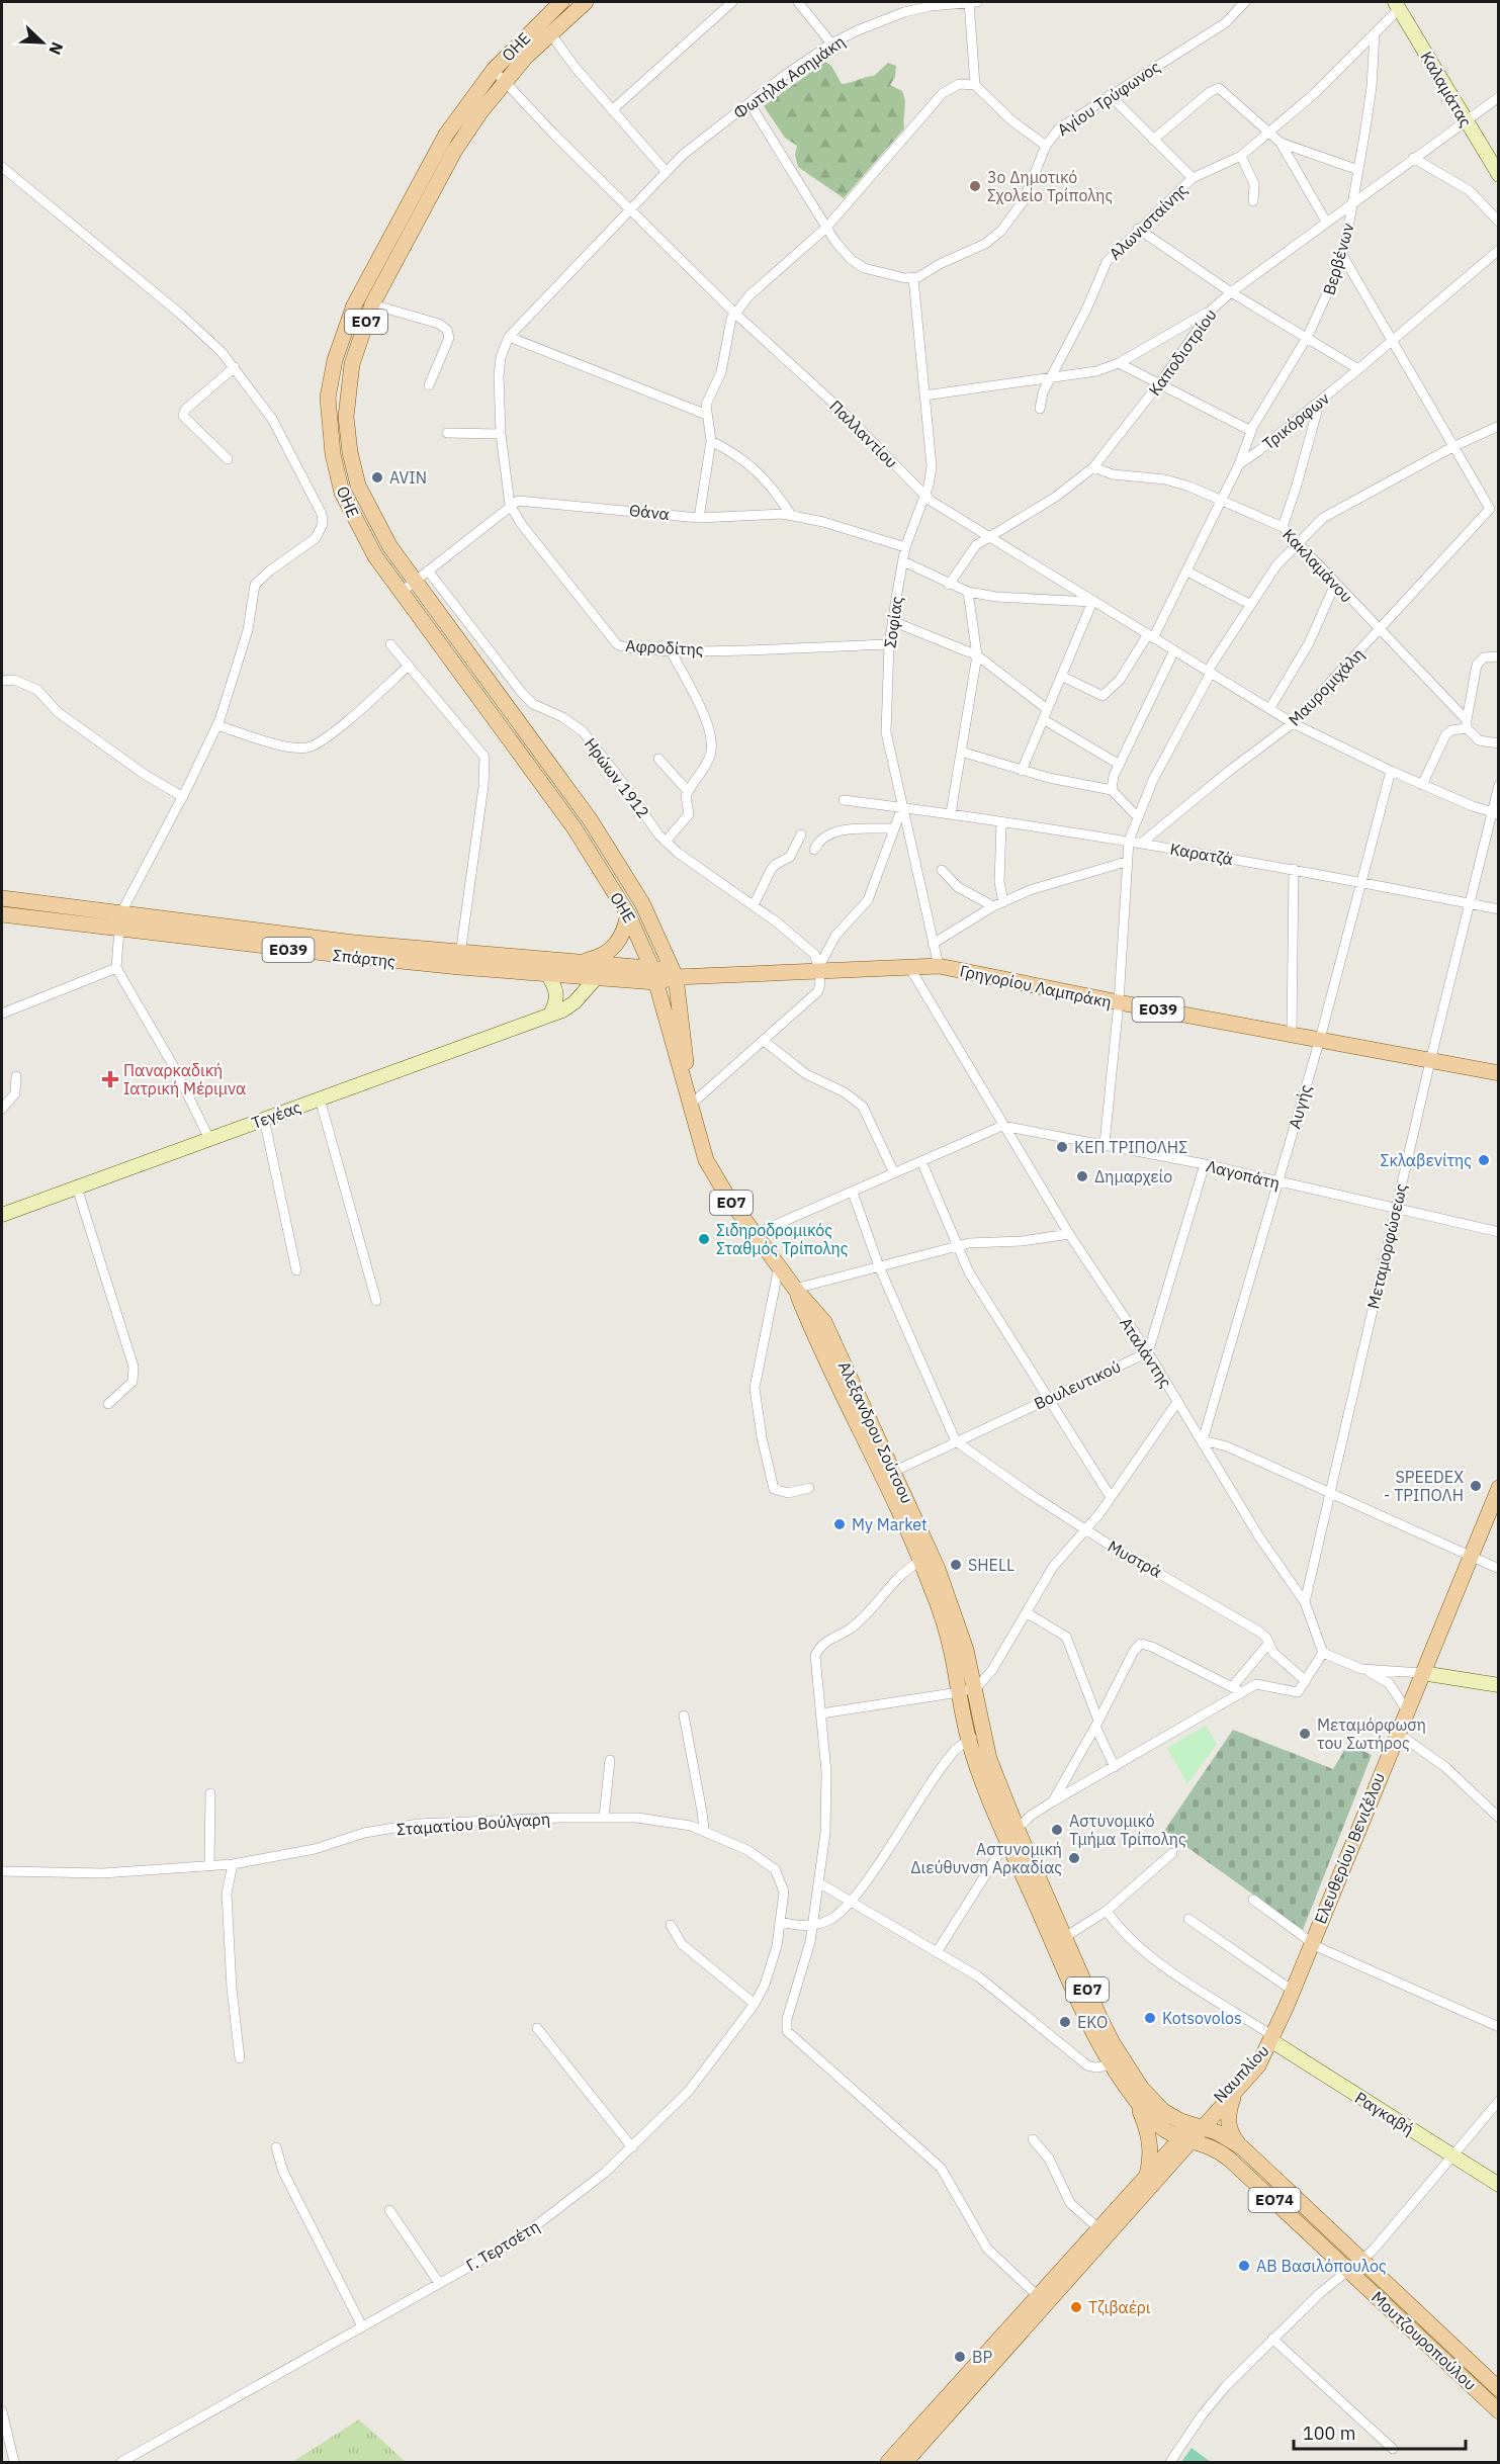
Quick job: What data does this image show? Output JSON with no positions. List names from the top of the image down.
{
  "streets": {
    "main road": [
      "ΟΗΕ",
      "Καλαμάτας",
      "ΕΟ7",
      "ΕΟ39",
      "Σπάρτης",
      "Γρηγορίου Λαμπράκη",
      "Τεγέας",
      "Αλεξανδρου Σούτσου",
      "Ελευθερίου Βενιζέλου",
      "Ναυπλίου",
      "Ραγκαβή",
      "ΕΟ74",
      "Μουτζουροπούλου"
    ],
    "street": [
      "Φωτήλα Ασημάκη",
      "Αγίου Τρύφωνος",
      "Αλωνισταίνης",
      "Βερβένων",
      "Καποδιστρίου",
      "Τρικόρφων",
      "Παλλαντίου",
      "Θάνα",
      "Κακλαμάνου",
      "Σοφίας",
      "Αφροδίτης",
      "Μαυρομιχάλη",
      "Ηρώων 1912",
      "Καρατζά",
      "Αυγής",
      "Λαγοπάτη",
      "Μεταμορφώσεως",
      "Αταλάντης",
      "Βουλευτικού",
      "Μυστρά",
      "Σταματίου Βούλγαρη",
      "Γ. Τερτσέτη"
    ]
  },
  "crossings": [
    ["ΟΗΕ", "Παλλαντίου"],
    ["ΟΗΕ", "Ηρώων 1912"],
    ["ΟΗΕ", "ΕΟ39"],
    ["ΟΗΕ", "Σπάρτης"],
    ["ΟΗΕ", "Γρηγορίου Λαμπράκη"],
    ["ΟΗΕ", "Αλεξανδρου Σούτσου"],
    ["Φωτήλα Ασημάκη", "Παλλαντίου"],
    ["Καλαμάτας", "Αλωνισταίνης"],
    ["Καλαμάτας", "Καποδιστρίου"],
    ["Αγίου Τρύφωνος", "Σοφίας"],
    ["Αλωνισταίνης", "Βερβένων"],
    ["Βερβένων", "Καποδιστρίου"],
    ["Βερβένων", "Τρικόρφων"],
    ["ΕΟ7", "Αλεξανδρου Σούτσου"],
    ["ΕΟ7", "Ναυπλίου"],
    ["Καποδιστρίου", "Παλλαντίου"],
    ["Καποδιστρίου", "Κακλαμάνου"],
    ["Τρικόρφων", "Παλλαντίου"],
    ["Τρικόρφων", "Κακλαμάνου"],
    ["Παλλαντίου", "Σοφίας"],
    ["Παλλαντίου", "Μαυρομιχάλη"],
    ["Παλλαντίου", "Αυγής"],
    ["Παλλαντίου", "Μεταμορφώσεως"],
    ["Θάνα", "Σοφίας"],
    ["Θάνα", "Αφροδίτης"],
    ["Κακλαμάνου", "Μαυρομιχάλη"],
    ["Σοφίας", "Αφροδίτης"],
    ["Σοφίας", "Καρατζά"],
    ["Σοφίας", "Γρηγορίου Λαμπράκη"],
    ["Μαυρομιχάλη", "Καρατζά"],
    ["Ηρώων 1912", "Γρηγορίου Λαμπράκη"],
    ["Καρατζά", "Αυγής"],
    ["Καρατζά", "Μεταμορφώσεως"],
    ["ΕΟ39", "Σπάρτης"],
    ["ΕΟ39", "Γρηγορίου Λαμπράκη"],
    ["ΕΟ39", "Αλεξανδρου Σούτσου"],
    ["Σπάρτης", "Τεγέας"],
    ["Σπάρτης", "Αλεξανδρου Σούτσου"],
    ["Γρηγορίου Λαμπράκη", "Αυγής"],
    ["Γρηγορίου Λαμπράκη", "Μεταμορφώσεως"],
    ["Γρηγορίου Λαμπράκη", "Αταλάντης"],
    ["Γρηγορίου Λαμπράκη", "Αλεξανδρου Σούτσου"],
    ["Αυγής", "Λαγοπάτη"],
    ["Αυγής", "Αταλάντης"],
    ["Λαγοπάτη", "Μεταμορφώσεως"],
    ["Λαγοπάτη", "Αταλάντης"],
    ["Μεταμορφώσεως", "Αταλάντης"],
    ["Αταλάντης", "Βουλευτικού"],
    ["Βουλευτικού", "Αλεξανδρου Σούτσου"],
    ["Βουλευτικού", "Μυστρά"],
    ["Αλεξανδρου Σούτσου", "Ναυπλίου"],
    ["Αλεξανδρου Σούτσου", "Μουτζουροπούλου"],
    ["Σταματίου Βούλγαρη", "Γ. Τερτσέτη"],
    ["Ελευθερίου Βενιζέλου", "Ναυπλίου"],
    ["Ελευθερίου Βενιζέλου", "Ραγκαβή"],
    ["Ναυπλίου", "Ραγκαβή"],
    ["Ναυπλίου", "Μουτζουροπούλου"]
  ],
  "places": {
    "other": [
      "3ο Δημοτικό Σχολείο Τρίπολης",
      "AVIN",
      "ΚΕΠ ΤΡΙΠΟΛΗΣ",
      "Σκλαβενίτης",
      "Δημαρχείο",
      "Σιδηροδρομικός Σταθμός Τρίπολης",
      "SPEEDEX - ΤΡΙΠΟΛΗ",
      "My Market",
      "SHELL",
      "Μεταμόρφωση του Σωτήρος",
      "Αστυνομικό Τμήμα Τρίπολης",
      "Αστυνομική Διεύθυνση Αρκαδίας",
      "Kotsovolos",
      "EKO",
      "ΑΒ Βασιλόπουλος",
      "Τζιβαέρι",
      "BP"
    ],
    "health": ["Παναρκαδική Ιατρική Μέριμνα"]
  },
  "scale_bar": "100 m",
  "north": "bottom right"
}
